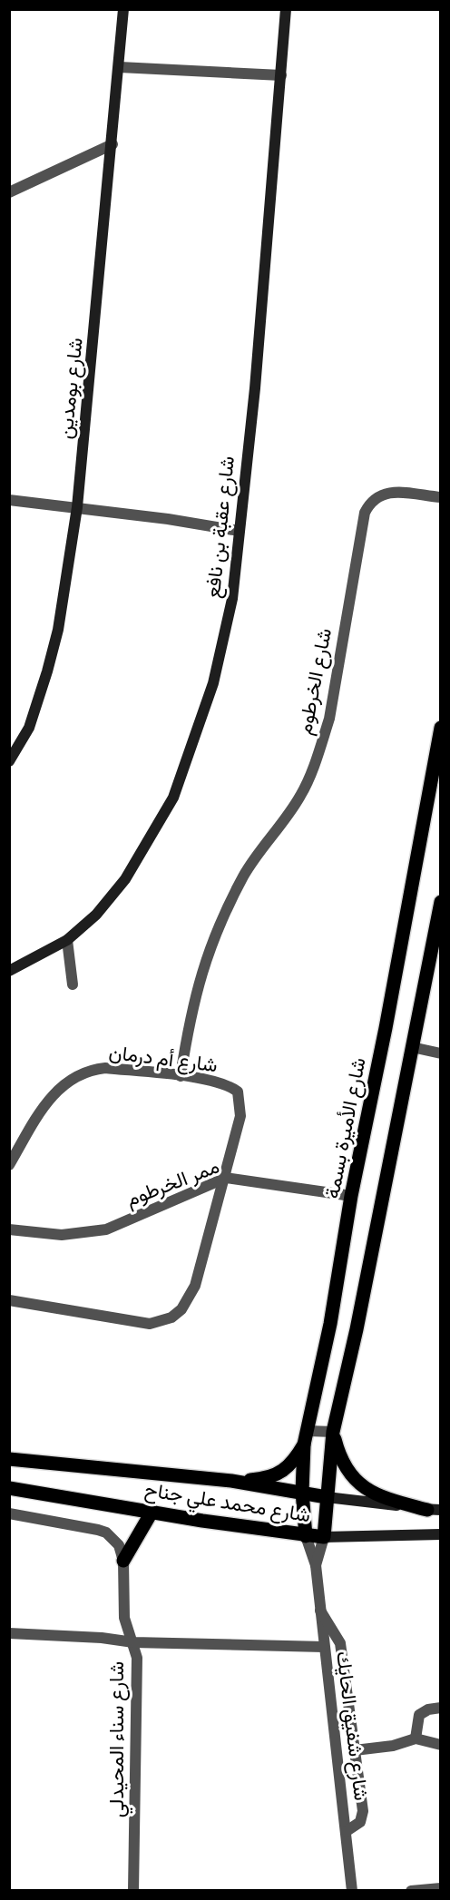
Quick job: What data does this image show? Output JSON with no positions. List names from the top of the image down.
{
  "streets": {
    "main road": ["شارع الأميرة بسمة", "شارع محمد علي جناح"],
    "street": [
      "شارع بومدين",
      "شارع عقبة بن نافع",
      "شارع الخرطوم",
      "شارع أم درمان",
      "ممر الخرطوم",
      "شارع شفيق الحايك",
      "شارع سناء المحيدلي"
    ]
  },
  "crossings": [
    ["شارع الخرطوم", "شارع أم درمان"],
    ["شارع أم درمان", "ممر الخرطوم"],
    ["شارع الأميرة بسمة", "ممر الخرطوم"],
    ["شارع الأميرة بسمة", "شارع محمد علي جناح"],
    ["شارع الأميرة بسمة", "شارع شفيق الحايك"],
    ["شارع محمد علي جناح", "شارع شفيق الحايك"]
  ]
}
